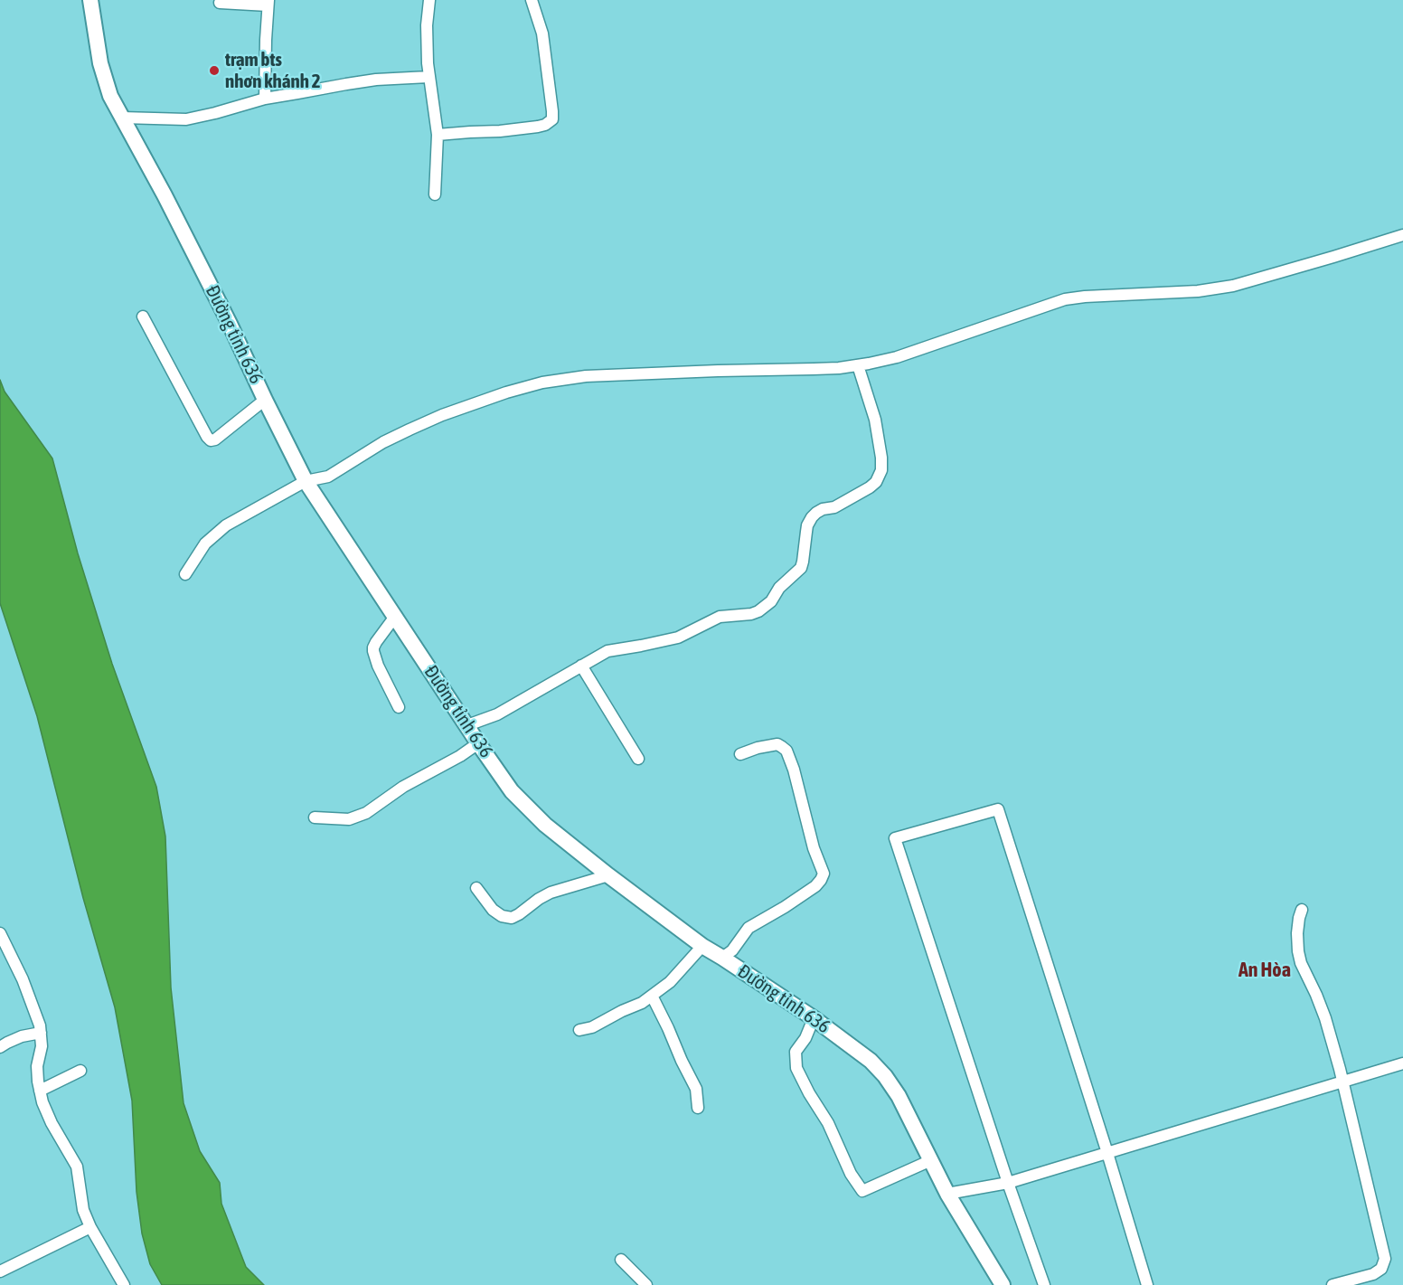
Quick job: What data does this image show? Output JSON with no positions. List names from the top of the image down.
{
  "streets": {
    "main road": ["Đường tỉnh 636"]
  },
  "districts": ["An Hòa"],
  "places": ["trạm bts nhơn khánh 2"]
}
